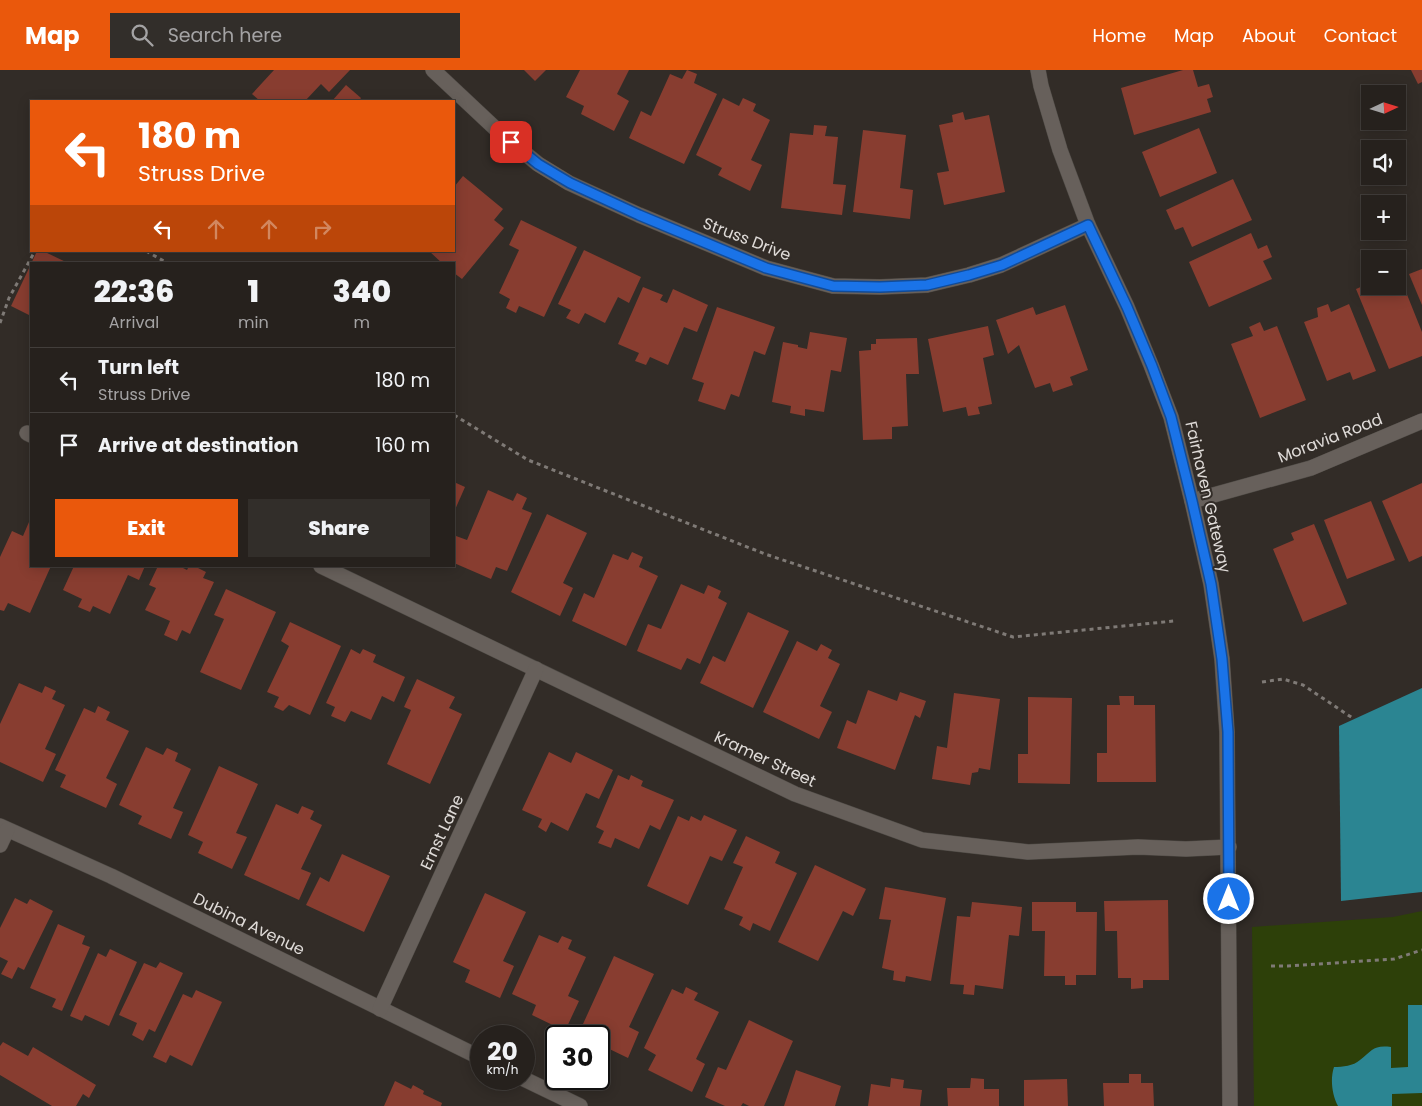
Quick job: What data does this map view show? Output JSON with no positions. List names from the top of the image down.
{
  "streets": {
    "street": [
      "Struss Drive",
      "Moravia Road",
      "Fairhaven Gateway",
      "Kramer Street",
      "Ernst Lane",
      "Dubina Avenue"
    ]
  },
  "crossings": [
    ["Struss Drive", "Fairhaven Gateway"],
    ["Moravia Road", "Fairhaven Gateway"],
    ["Fairhaven Gateway", "Kramer Street"],
    ["Kramer Street", "Ernst Lane"],
    ["Ernst Lane", "Dubina Avenue"]
  ],
  "north": "right",
  "page": {
    "header": "Map",
    "search": "Search here",
    "nav": [
      "Home",
      "Map",
      "About",
      "Contact"
    ],
    "map_buttons": ["+", "−"],
    "turn": ["180 m", "Struss Drive"],
    "eta": [
      "22:36",
      "Arrival",
      "1",
      "min",
      "340",
      "m"
    ],
    "list": [
      {
        "name": "Turn left",
        "note": "Struss Drive",
        "value": "180 m"
      },
      {
        "name": "Arrive at destination",
        "value": "160 m"
      }
    ],
    "buttons": ["Exit", "Share"],
    "speed": "20 km/h",
    "limit": "30"
  }
}
